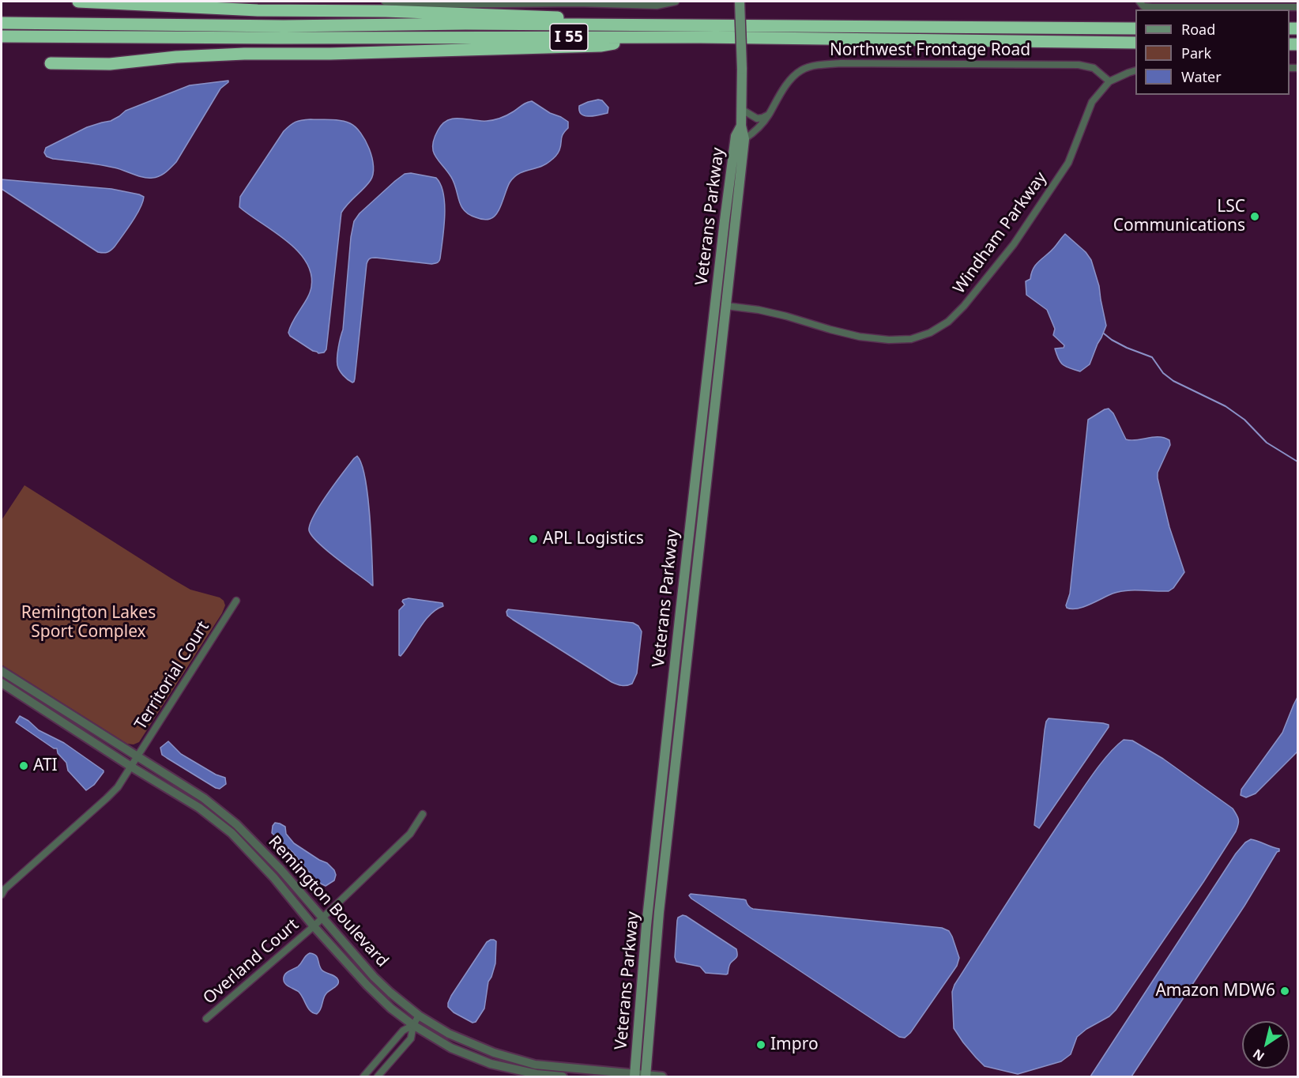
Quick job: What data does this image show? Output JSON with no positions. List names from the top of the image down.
{
  "streets": {
    "highway": ["I 55"],
    "main road": ["Veterans Parkway"],
    "street": [
      "Northwest Frontage Road",
      "Windham Parkway",
      "Territorial Court",
      "Remington Boulevard",
      "Overland Court"
    ]
  },
  "crossings": [
    ["Northwest Frontage Road", "Veterans Parkway"],
    ["Northwest Frontage Road", "Windham Parkway"],
    ["Veterans Parkway", "Windham Parkway"],
    ["Veterans Parkway", "Remington Boulevard"],
    ["Territorial Court", "Remington Boulevard"],
    ["Remington Boulevard", "Overland Court"]
  ],
  "parks": ["Remington Lakes Sport Complex"],
  "places": [
    "LSC Communications",
    "APL Logistics",
    "ATI",
    "Amazon MDW6",
    "Impro"
  ],
  "legend": ["Road", "Park", "Water"],
  "north": "bottom left"
}
